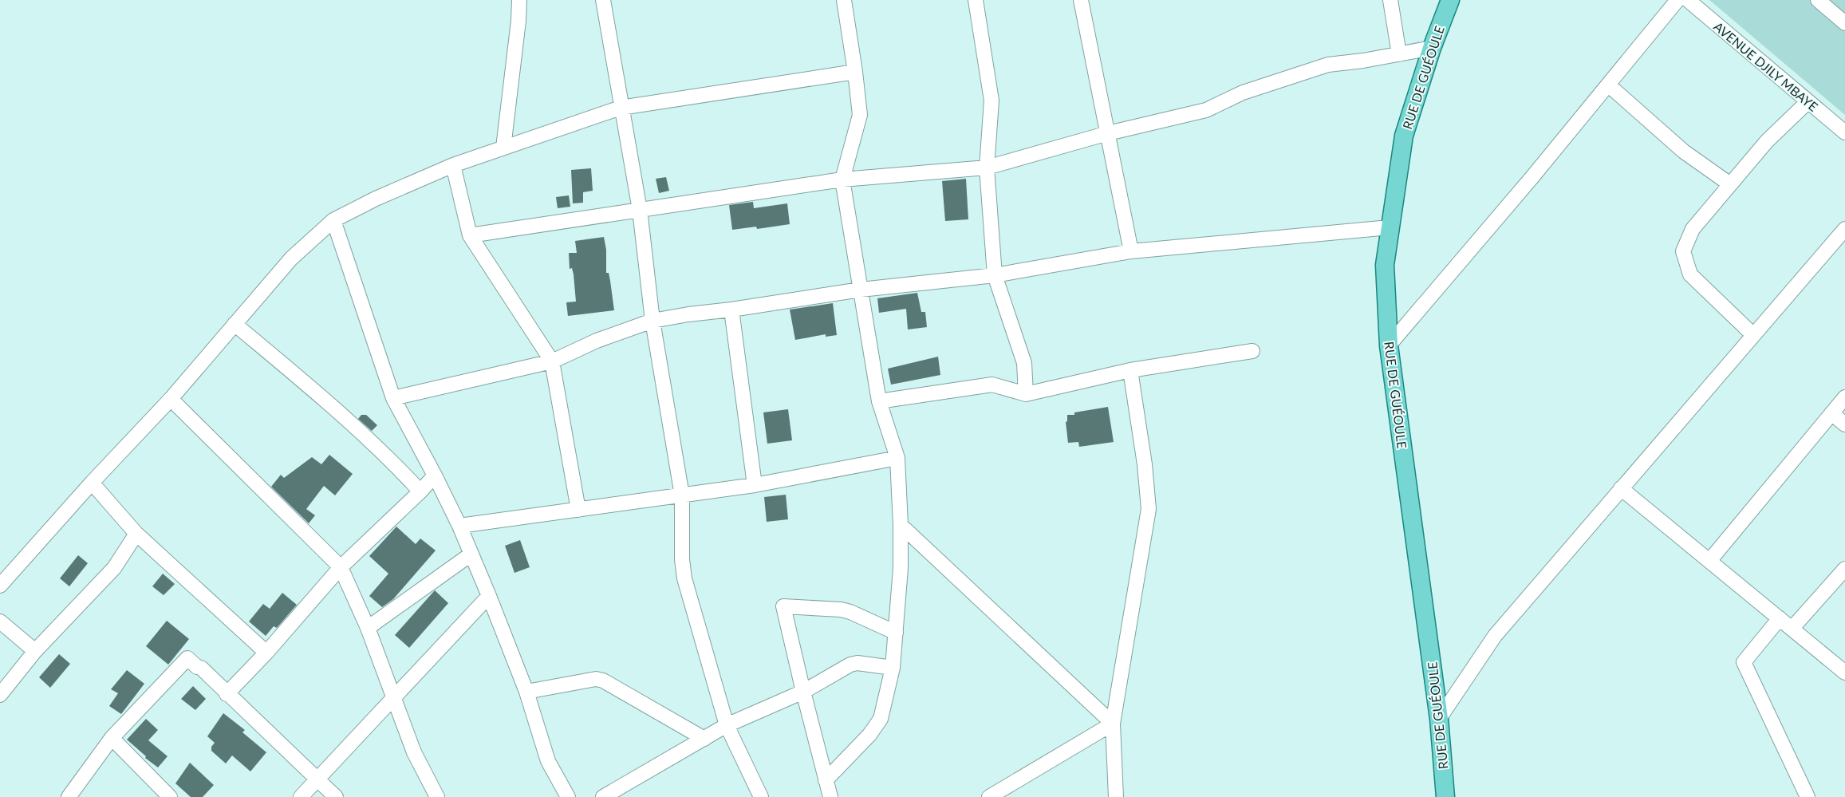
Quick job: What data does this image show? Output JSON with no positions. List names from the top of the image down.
{
  "streets": {
    "main road": ["RUE DE GUÉOULE"],
    "street": ["AVENUE DJILY MBAYE"]
  }
}
